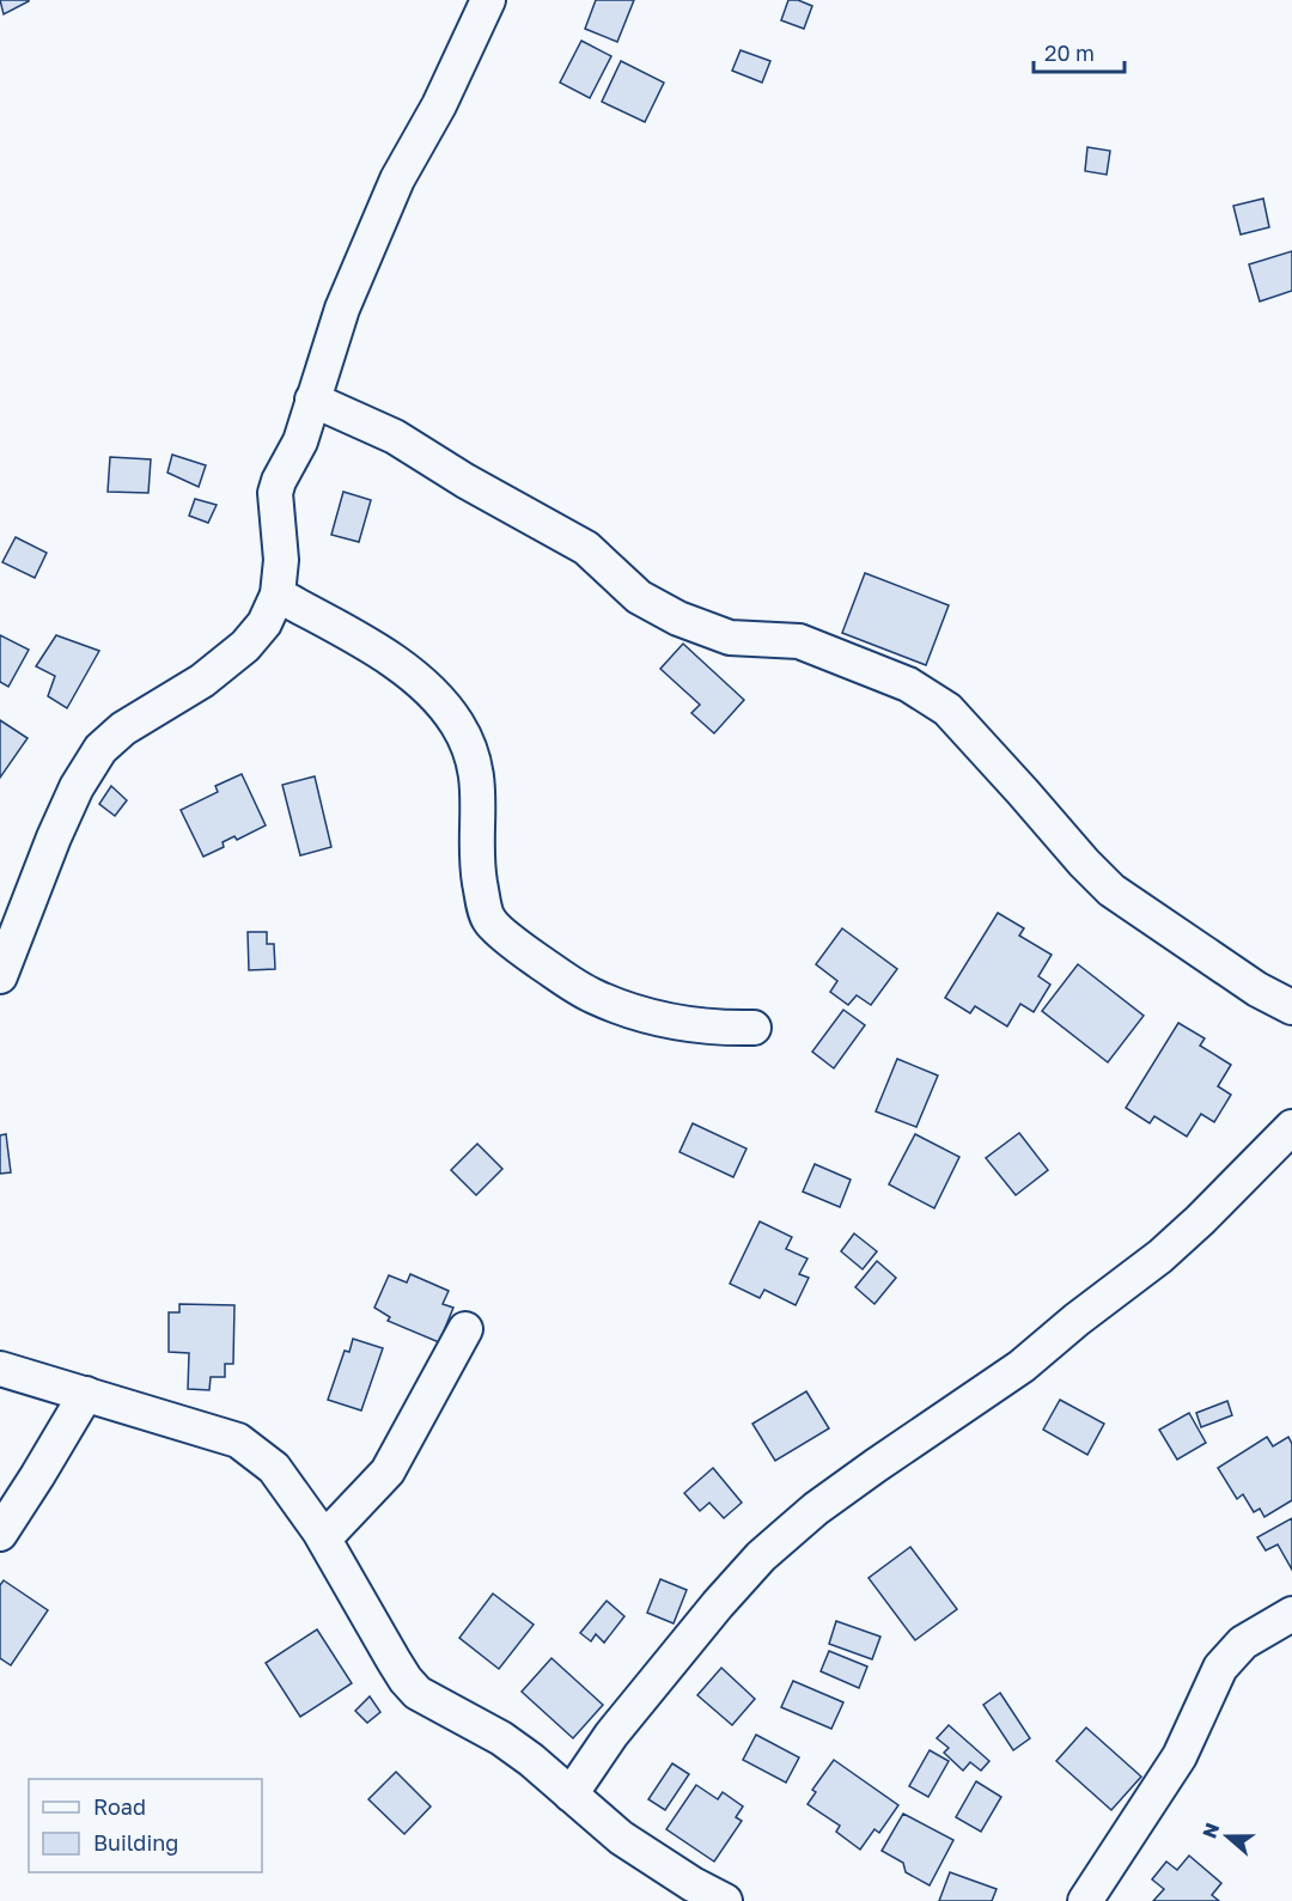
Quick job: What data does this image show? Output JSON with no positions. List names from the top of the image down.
{
  "legend": ["Road", "Building"],
  "scale_bar": "20 m",
  "north": "left"
}
